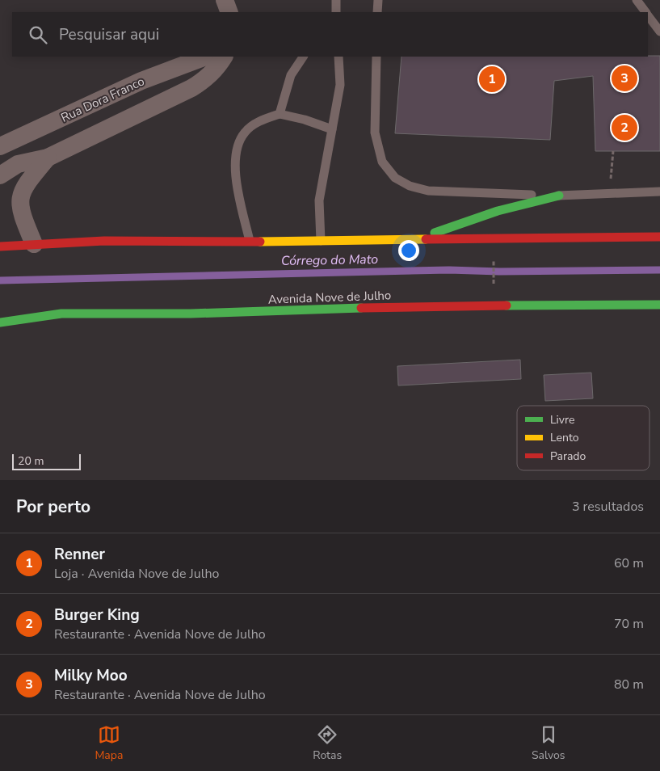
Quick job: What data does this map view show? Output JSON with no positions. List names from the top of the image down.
{
  "streets": {
    "main road": ["Avenida Nove de Julho"],
    "street": ["Rua Dora Franco"]
  },
  "water": ["Córrego do Mato"],
  "legend": ["Livre", "Lento", "Parado"],
  "scale_bar": "20 m",
  "page": {
    "search": "Pesquisar aqui",
    "pins": ["3", "1", "2"],
    "scale": "20 m",
    "heading": ["Por perto", "3 resultados"],
    "list": [
      {
        "mark": "1",
        "name": "Renner",
        "note": "Loja · Avenida Nove de Julho",
        "value": "60 m"
      },
      {
        "mark": "2",
        "name": "Burger King",
        "note": "Restaurante · Avenida Nove de Julho",
        "value": "70 m"
      },
      {
        "mark": "3",
        "name": "Milky Moo",
        "note": "Restaurante · Avenida Nove de Julho",
        "value": "80 m"
      }
    ],
    "nav": ["Mapa", "Rotas", "Salvos"]
  }
}
